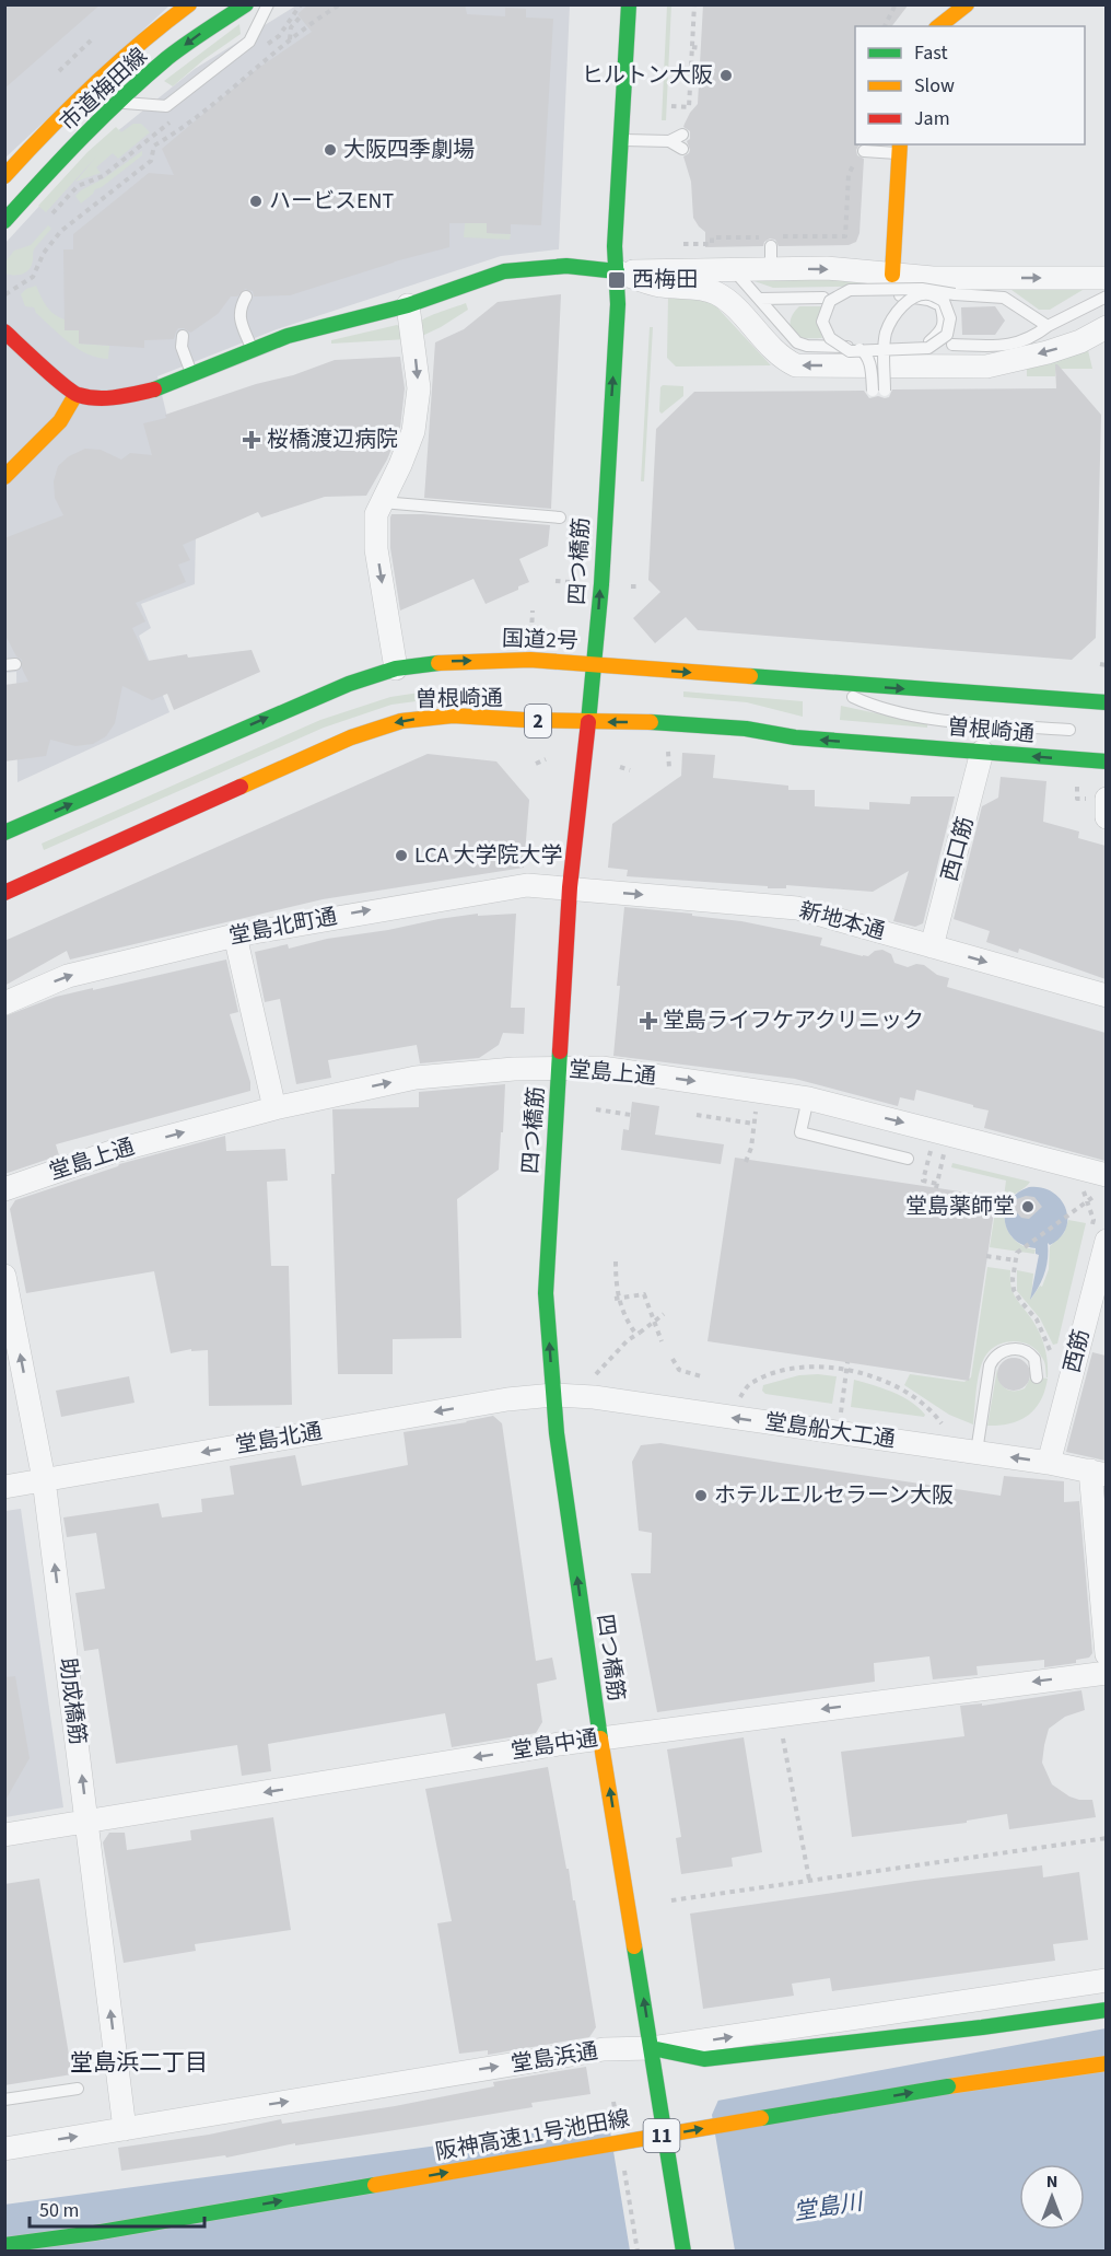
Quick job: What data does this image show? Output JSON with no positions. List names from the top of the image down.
{
  "streets": {
    "main road": [
      "市道梅田線",
      "四つ橋筋",
      "国道2号",
      "曽根崎通",
      "2",
      "阪神高速11号池田線",
      "11"
    ],
    "street": [
      "西口筋",
      "新地本通",
      "堂島北町通",
      "堂島上通",
      "西筋",
      "堂島船大工通",
      "堂島北通",
      "助成橋筋",
      "堂島中通",
      "堂島浜通"
    ]
  },
  "crossings": [
    ["四つ橋筋", "国道2号"],
    ["四つ橋筋", "曽根崎通"],
    ["四つ橋筋", "新地本通"],
    ["四つ橋筋", "堂島北町通"],
    ["四つ橋筋", "堂島上通"],
    ["四つ橋筋", "堂島船大工通"],
    ["四つ橋筋", "堂島北通"],
    ["四つ橋筋", "堂島中通"],
    ["四つ橋筋", "堂島浜通"],
    ["曽根崎通", "西口筋"],
    ["西口筋", "新地本通"],
    ["新地本通", "堂島北町通"],
    ["西筋", "堂島船大工通"],
    ["堂島船大工通", "堂島北通"],
    ["堂島北通", "助成橋筋"],
    ["助成橋筋", "堂島中通"],
    ["助成橋筋", "堂島浜通"]
  ],
  "one_way": [
    "四つ橋筋",
    "国道2号",
    "曽根崎通",
    "新地本通",
    "堂島北町通",
    "堂島上通",
    "堂島船大工通",
    "堂島北通",
    "助成橋筋",
    "堂島中通",
    "堂島浜通"
  ],
  "districts": ["堂島浜二丁目"],
  "water": ["堂島川"],
  "places": {
    "other": [
      "ヒルトン大阪",
      "大阪四季劇場",
      "ハービスENT",
      "LCA 大学院大学",
      "堂島薬師堂",
      "ホテルエルセラーン大阪"
    ],
    "transit": ["西梅田"],
    "health": ["桜橋渡辺病院", "堂島ライフケアクリニック"]
  },
  "legend": ["Fast", "Slow", "Jam"],
  "scale_bar": "50 m",
  "north": "top"
}
